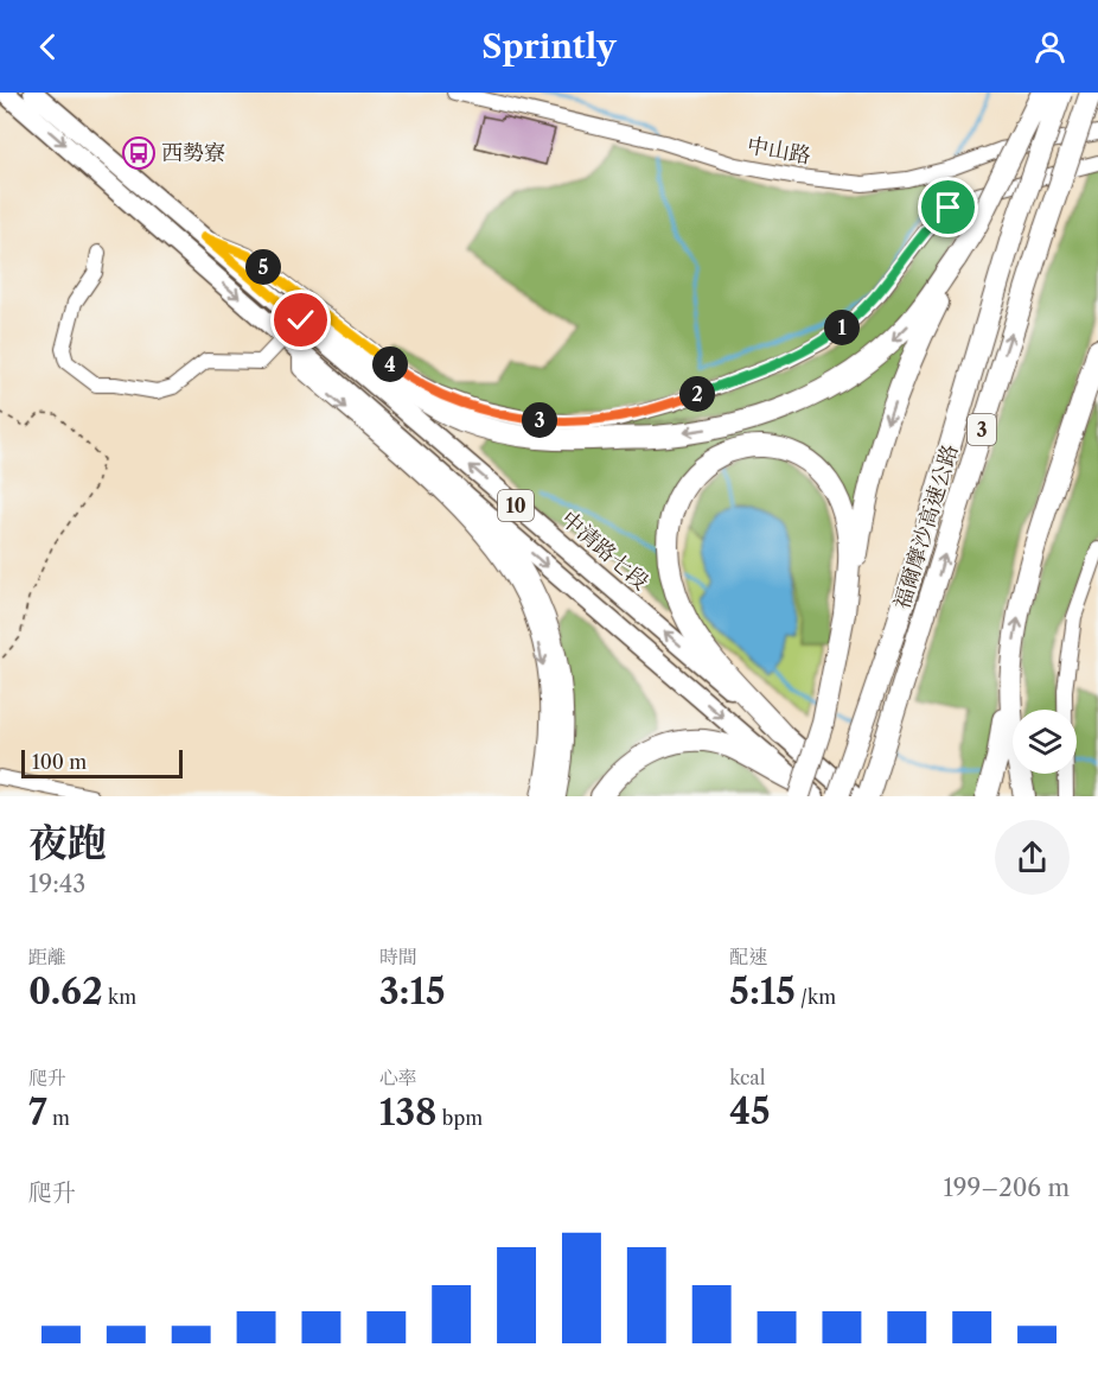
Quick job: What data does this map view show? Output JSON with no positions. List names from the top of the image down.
{
  "streets": {
    "highway": ["3", "福爾摩沙高速公路"],
    "main road": ["10", "中清路七段"],
    "street": ["中山路"]
  },
  "places": {
    "bus stop": ["西勢寮"]
  },
  "scale_bar": "100 m",
  "page": {
    "header": "Sprintly",
    "pins": [
      "5",
      "1",
      "4",
      "2",
      "3"
    ],
    "scale": "100 m",
    "heading": ["夜跑", "19:43"],
    "stats": [
      ["距離", "0.62 km"],
      ["時間", "3:15"],
      ["配速", "5:15 /km"],
      ["爬升", "7 m"],
      ["心率", "138 bpm"],
      ["kcal", "45"]
    ],
    "chart": ["爬升", "199–206 m"]
  }
}
